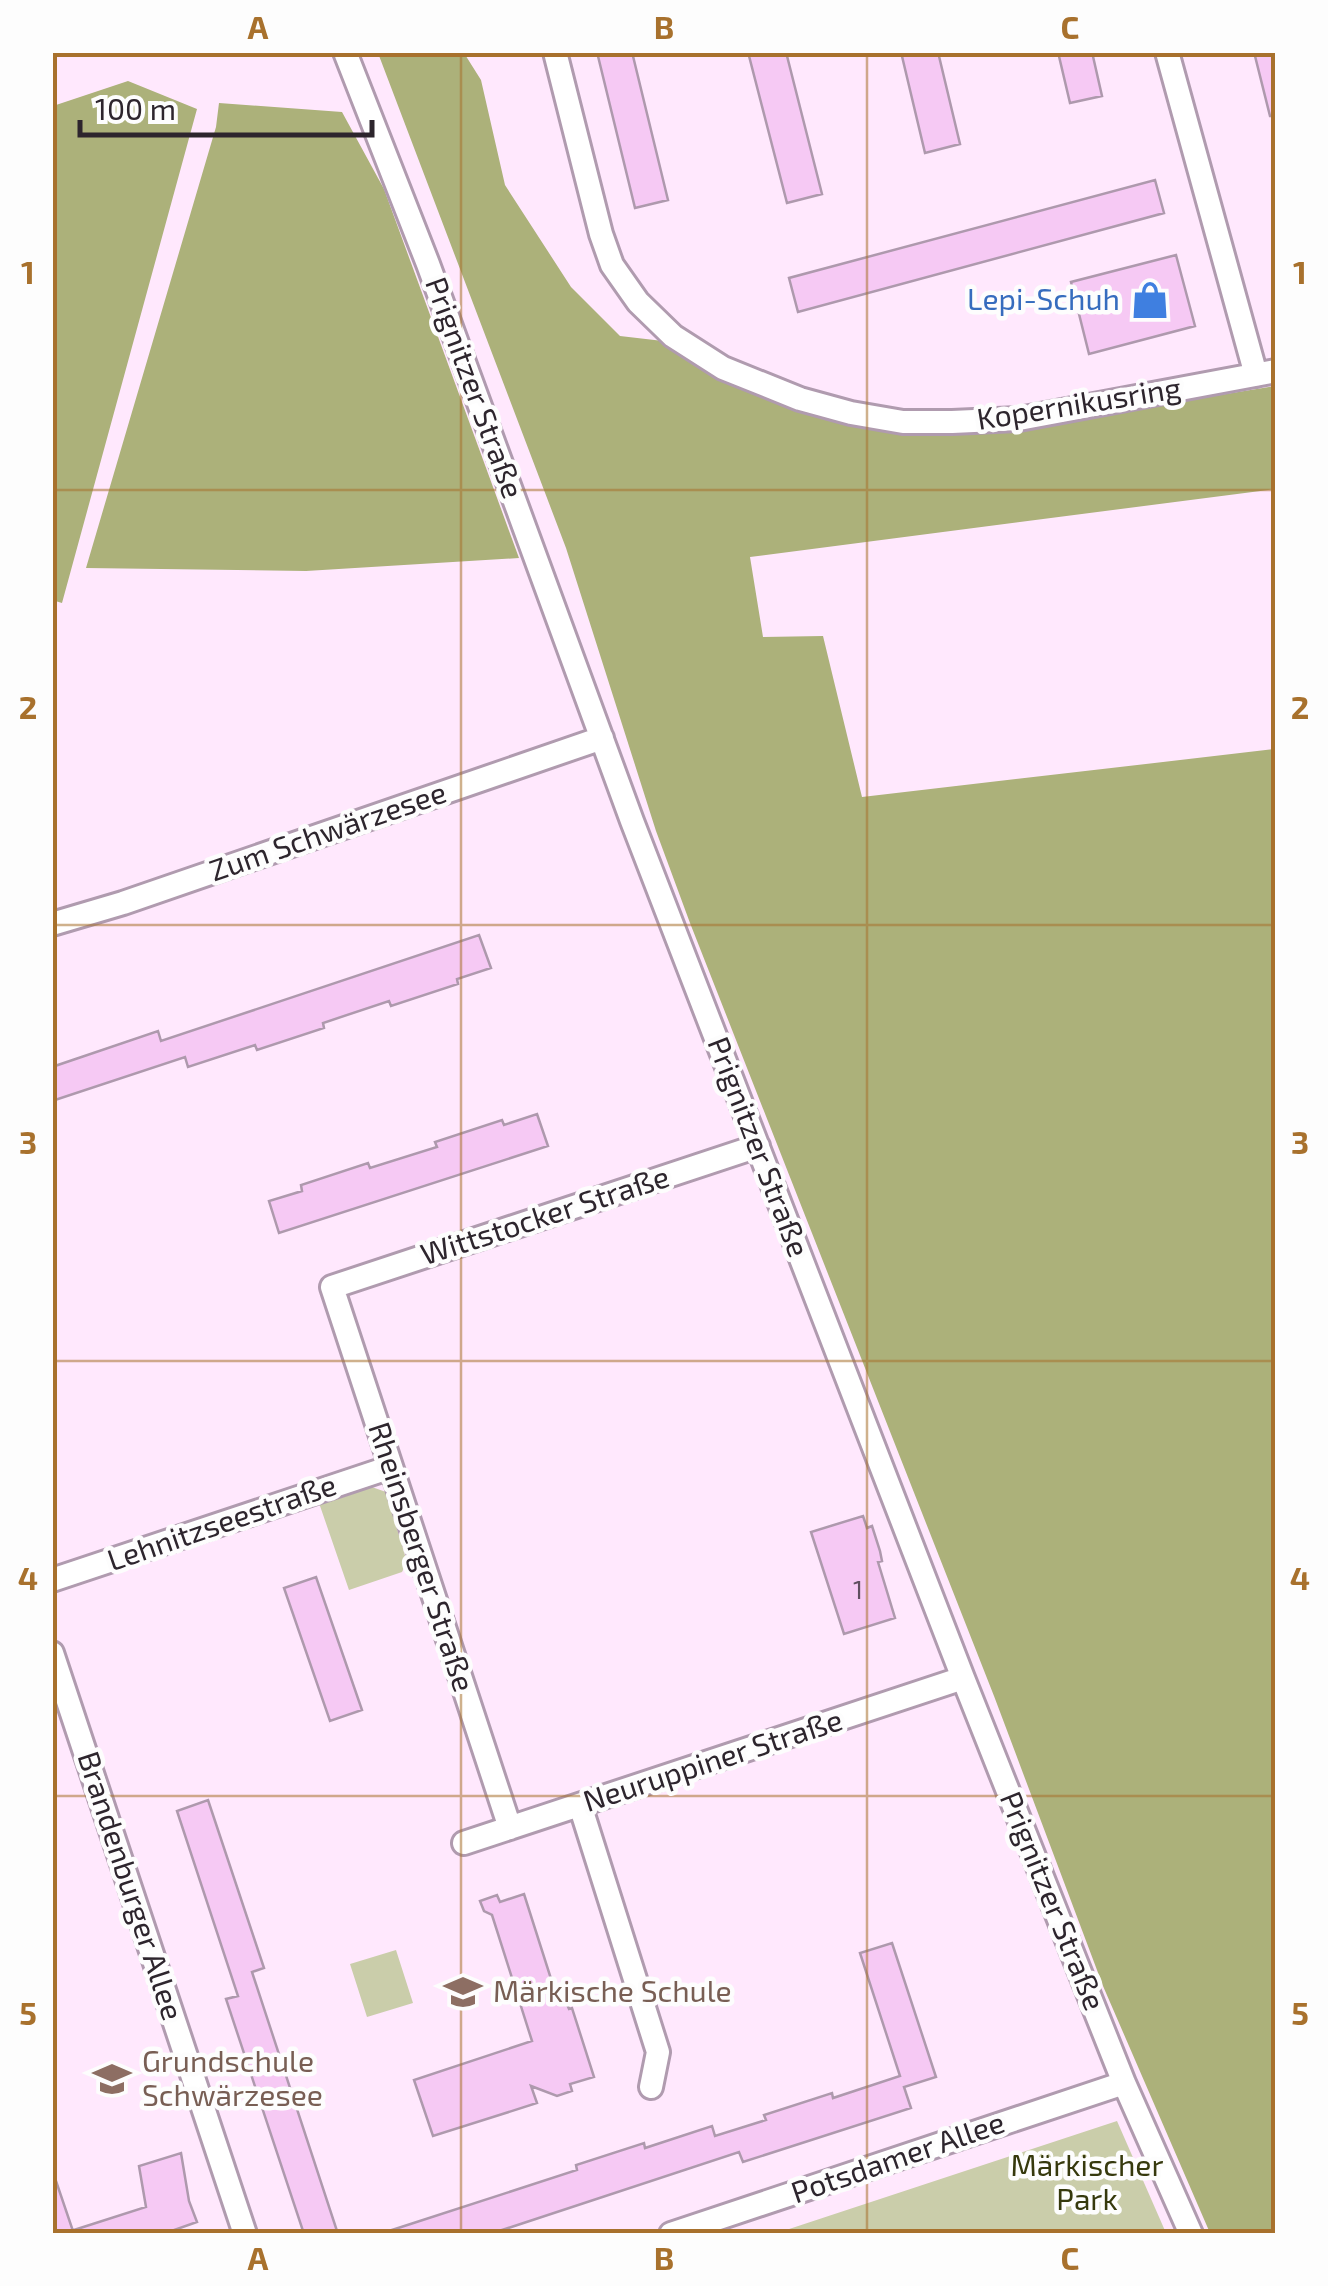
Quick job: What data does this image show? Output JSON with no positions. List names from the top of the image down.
{
  "streets": {
    "street": [
      "Prignitzer Straße",
      "Kopernikusring",
      "Zum Schwärzesee",
      "Wittstocker Straße",
      "Lehnitzseestraße",
      "Rheinsberger Straße",
      "Neuruppiner Straße",
      "Brandenburger Allee",
      "Potsdamer Allee"
    ]
  },
  "crossings": [
    ["Prignitzer Straße", "Zum Schwärzesee"],
    ["Prignitzer Straße", "Wittstocker Straße"],
    ["Prignitzer Straße", "Neuruppiner Straße"],
    ["Prignitzer Straße", "Potsdamer Allee"],
    ["Wittstocker Straße", "Rheinsberger Straße"],
    ["Lehnitzseestraße", "Rheinsberger Straße"],
    ["Rheinsberger Straße", "Neuruppiner Straße"]
  ],
  "parks": ["Märkischer Park"],
  "places": {
    "shop": ["Lepi-Schuh"],
    "school or university": ["Märkische Schule", "Grundschule Schwärzesee"]
  },
  "house_numbers": ["1"],
  "scale_bar": "100 m",
  "grid": {
    "columns": ["A", "B", "C"],
    "rows": [
      "1",
      "2",
      "3",
      "4",
      "5"
    ]
  }
}
